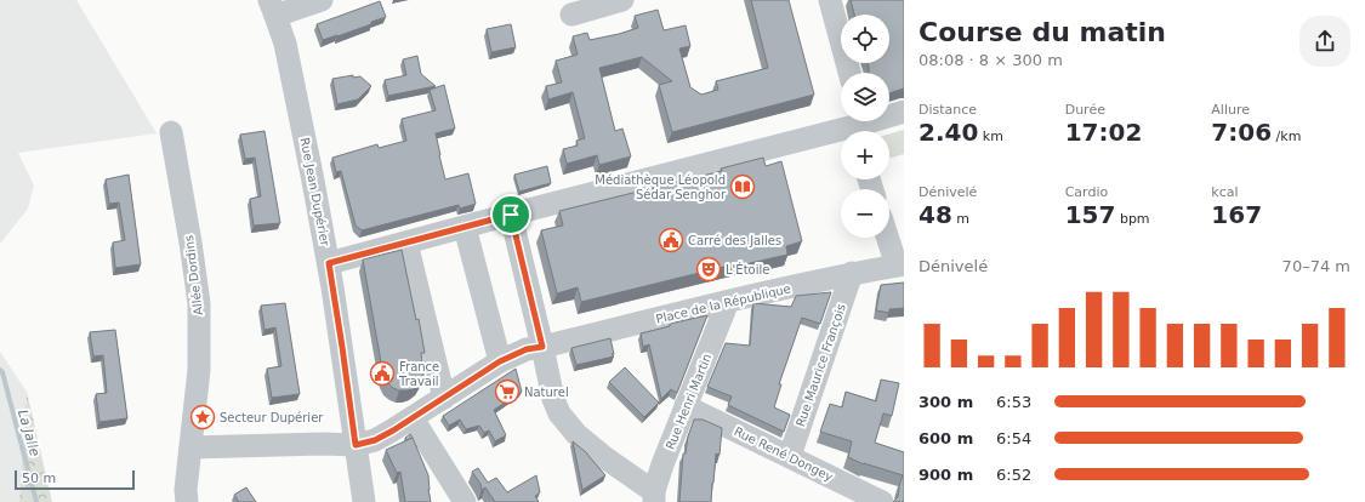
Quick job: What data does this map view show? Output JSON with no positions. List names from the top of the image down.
{
  "streets": {
    "street": [
      "Rue Jean Dupérier",
      "Allée Dordins",
      "Place de la République",
      "Rue Maurice François",
      "Rue Henri Martin",
      "Rue René Dongey"
    ]
  },
  "crossings": [
    ["Rue Jean Dupérier", "Place de la République"],
    ["Place de la République", "Rue Maurice François"],
    ["Place de la République", "Rue Henri Martin"],
    ["Rue Maurice François", "Rue René Dongey"],
    ["Rue Henri Martin", "Rue René Dongey"]
  ],
  "water": ["La Jalle"],
  "places": {
    "library": ["Médiathèque Léopold Sédar Senghor"],
    "public building": ["Carré des Jalles", "France Travail"],
    "theatre": ["L'Étoile"],
    "supermarket": ["Naturel"],
    "place": ["Secteur Dupérier"]
  },
  "scale_bar": "50 m",
  "page": {
    "heading": ["Course du matin", "08:08 · 8 × 300 m"],
    "map_buttons": ["+", "−"],
    "stats": [
      ["Distance", "2.40 km"],
      ["Durée", "17:02"],
      ["Allure", "7:06 /km"],
      ["Dénivelé", "48 m"],
      ["Cardio", "157 bpm"],
      ["kcal", "167"]
    ],
    "chart": ["Dénivelé", "70–74 m"],
    "list": [
      {
        "name": "300 m",
        "note": "6:53"
      },
      {
        "name": "600 m",
        "note": "6:54"
      },
      {
        "name": "900 m",
        "note": "6:52"
      }
    ],
    "scale": "50 m"
  }
}
